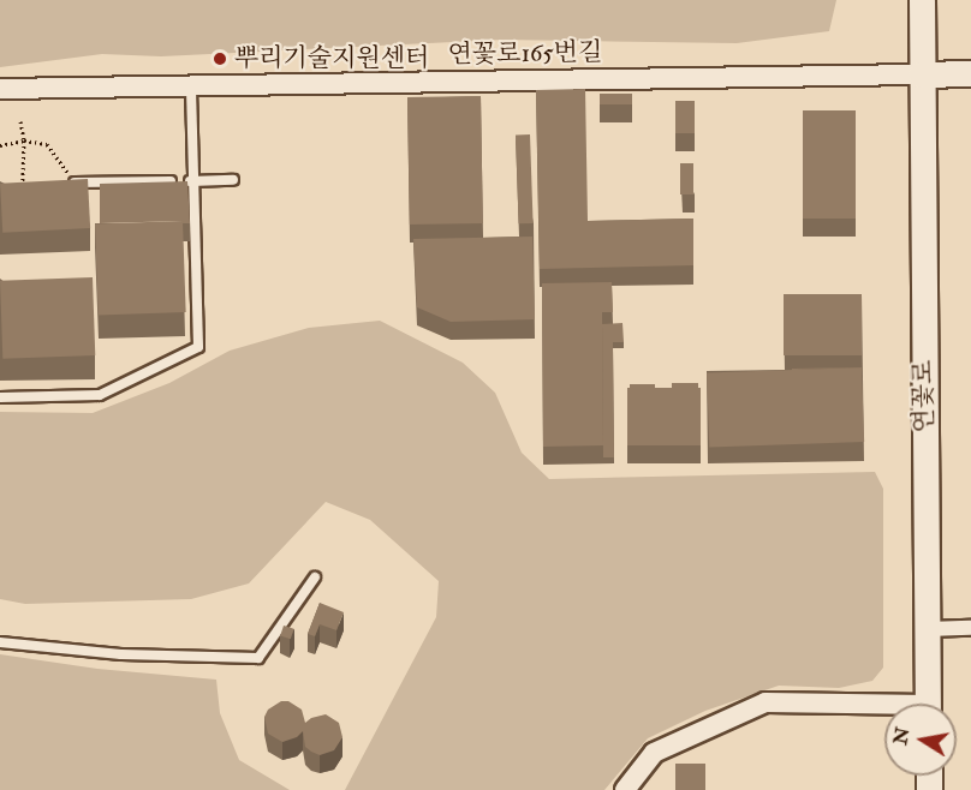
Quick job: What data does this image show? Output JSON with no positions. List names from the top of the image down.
{
  "streets": {
    "street": ["연꽃로165번길", "연꽃로"]
  },
  "crossings": [
    ["연꽃로165번길", "연꽃로"]
  ],
  "places": ["뿌리기술지원센터"],
  "north": "left"
}
